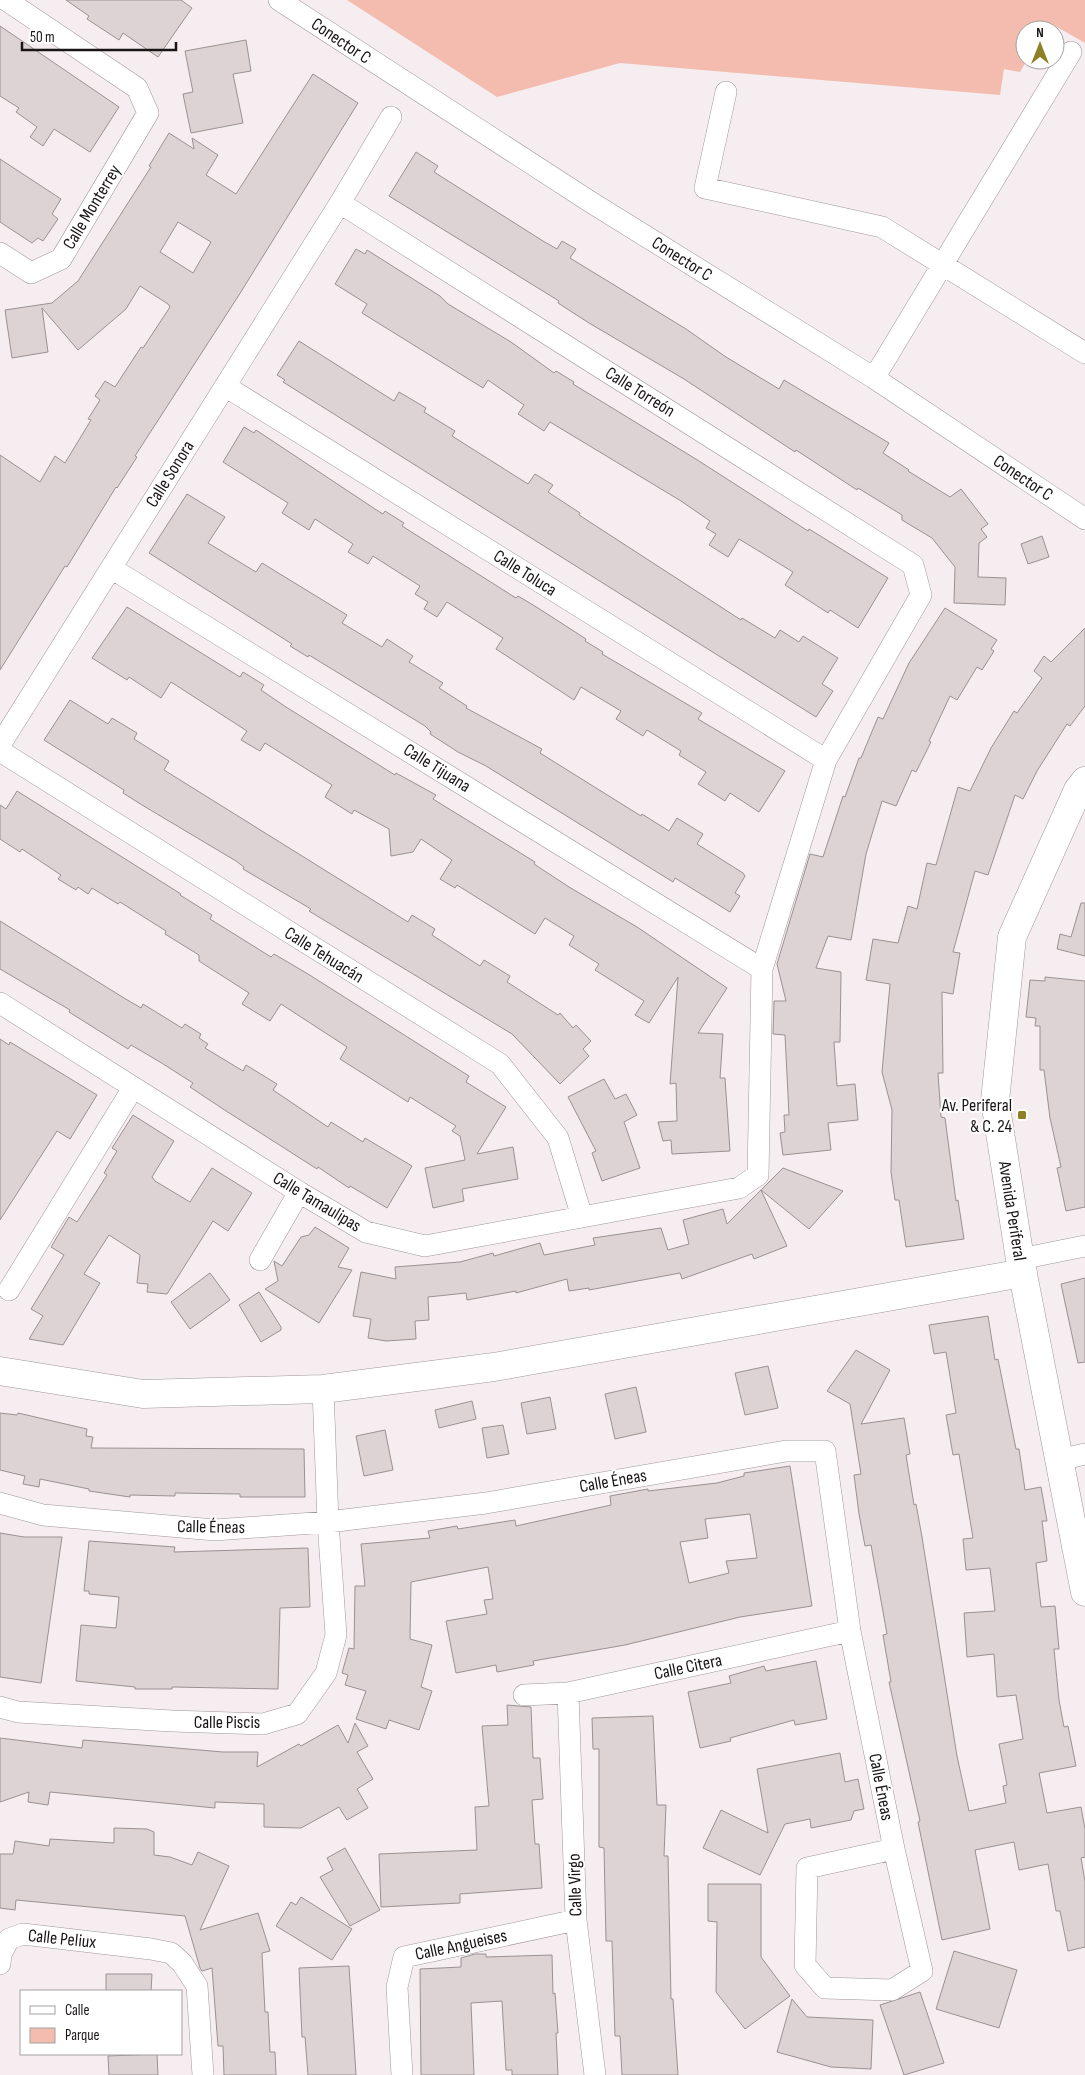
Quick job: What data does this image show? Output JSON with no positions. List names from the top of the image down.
{
  "streets": {
    "street": [
      "Conector C",
      "Calle Monterrey",
      "Calle Torreón",
      "Calle Sonora",
      "Calle Toluca",
      "Calle Tijuana",
      "Calle Tehuacán",
      "Calle Tamaulipas",
      "Avenida Periferal",
      "Calle Éneas",
      "Calle Citera",
      "Calle Piscis",
      "Calle Virgo",
      "Calle Peliux",
      "Calle Angueises"
    ]
  },
  "crossings": [
    ["Calle Torreón", "Calle Sonora"],
    ["Calle Torreón", "Calle Toluca"],
    ["Calle Sonora", "Calle Toluca"],
    ["Calle Sonora", "Calle Tijuana"],
    ["Calle Tijuana", "Calle Tamaulipas"],
    ["Calle Tehuacán", "Calle Tamaulipas"],
    ["Calle Éneas", "Calle Citera"],
    ["Calle Éneas", "Calle Piscis"],
    ["Calle Citera", "Calle Virgo"],
    ["Calle Virgo", "Calle Angueises"]
  ],
  "places": {
    "transit": ["Av. Periferal & C. 24"]
  },
  "legend": ["Calle", "Parque"],
  "scale_bar": "50 m",
  "north": "top"
}
